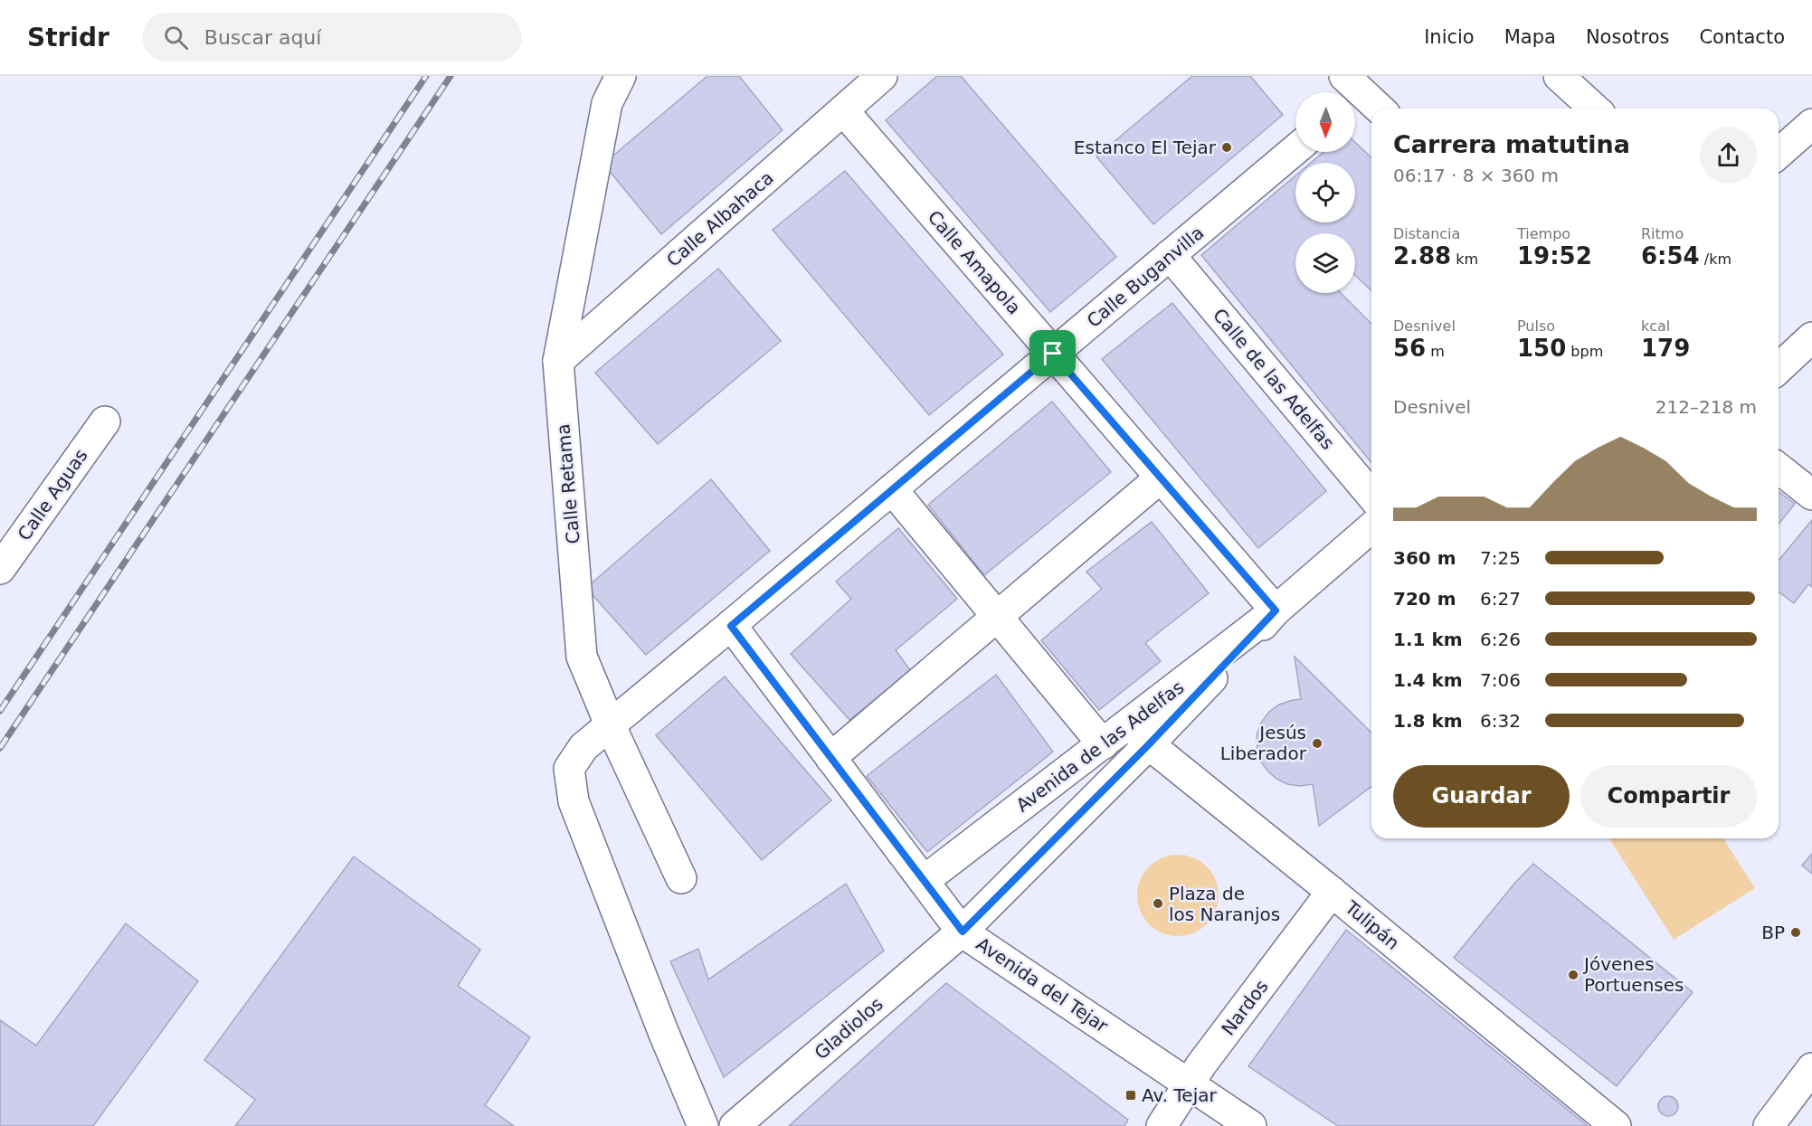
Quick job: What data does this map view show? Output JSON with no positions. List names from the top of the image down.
{
  "streets": {
    "street": [
      "Calle Albahaca",
      "Calle Amapola",
      "Calle Buganvilla",
      "Calle de las Adelfas",
      "Calle Retama",
      "Calle Aguas",
      "Avenida de las Adelfas",
      "Tulipán",
      "Avenida del Tejar",
      "Nardos",
      "Gladiolos"
    ]
  },
  "crossings": [
    ["Calle Albahaca", "Calle Amapola"],
    ["Calle Albahaca", "Calle Retama"],
    ["Calle Amapola", "Calle Buganvilla"],
    ["Calle Amapola", "Avenida de las Adelfas"],
    ["Calle Buganvilla", "Calle de las Adelfas"],
    ["Calle Buganvilla", "Calle Retama"],
    ["Calle Buganvilla", "Avenida del Tejar"],
    ["Avenida de las Adelfas", "Tulipán"],
    ["Avenida de las Adelfas", "Avenida del Tejar"],
    ["Avenida de las Adelfas", "Gladiolos"],
    ["Tulipán", "Nardos"],
    ["Avenida del Tejar", "Nardos"],
    ["Avenida del Tejar", "Gladiolos"]
  ],
  "places": {
    "other": [
      "Estanco El Tejar",
      "Jesús Liberador",
      "Plaza de los Naranjos",
      "BP",
      "Jóvenes Portuenses"
    ],
    "transit": ["Av. Tejar"]
  },
  "north": "bottom",
  "page": {
    "header": "Stridr",
    "search": "Buscar aquí",
    "nav": [
      "Inicio",
      "Mapa",
      "Nosotros",
      "Contacto"
    ],
    "heading": ["Carrera matutina", "06:17 · 8 × 360 m"],
    "stats": [
      ["Distancia", "2.88 km"],
      ["Tiempo", "19:52"],
      ["Ritmo", "6:54 /km"],
      ["Desnivel", "56 m"],
      ["Pulso", "150 bpm"],
      ["kcal", "179"]
    ],
    "chart": ["Desnivel", "212–218 m"],
    "list": [
      {
        "name": "360 m",
        "note": "7:25"
      },
      {
        "name": "720 m",
        "note": "6:27"
      },
      {
        "name": "1.1 km",
        "note": "6:26"
      },
      {
        "name": "1.4 km",
        "note": "7:06"
      },
      {
        "name": "1.8 km",
        "note": "6:32"
      }
    ],
    "buttons": ["Guardar", "Compartir"]
  }
}
